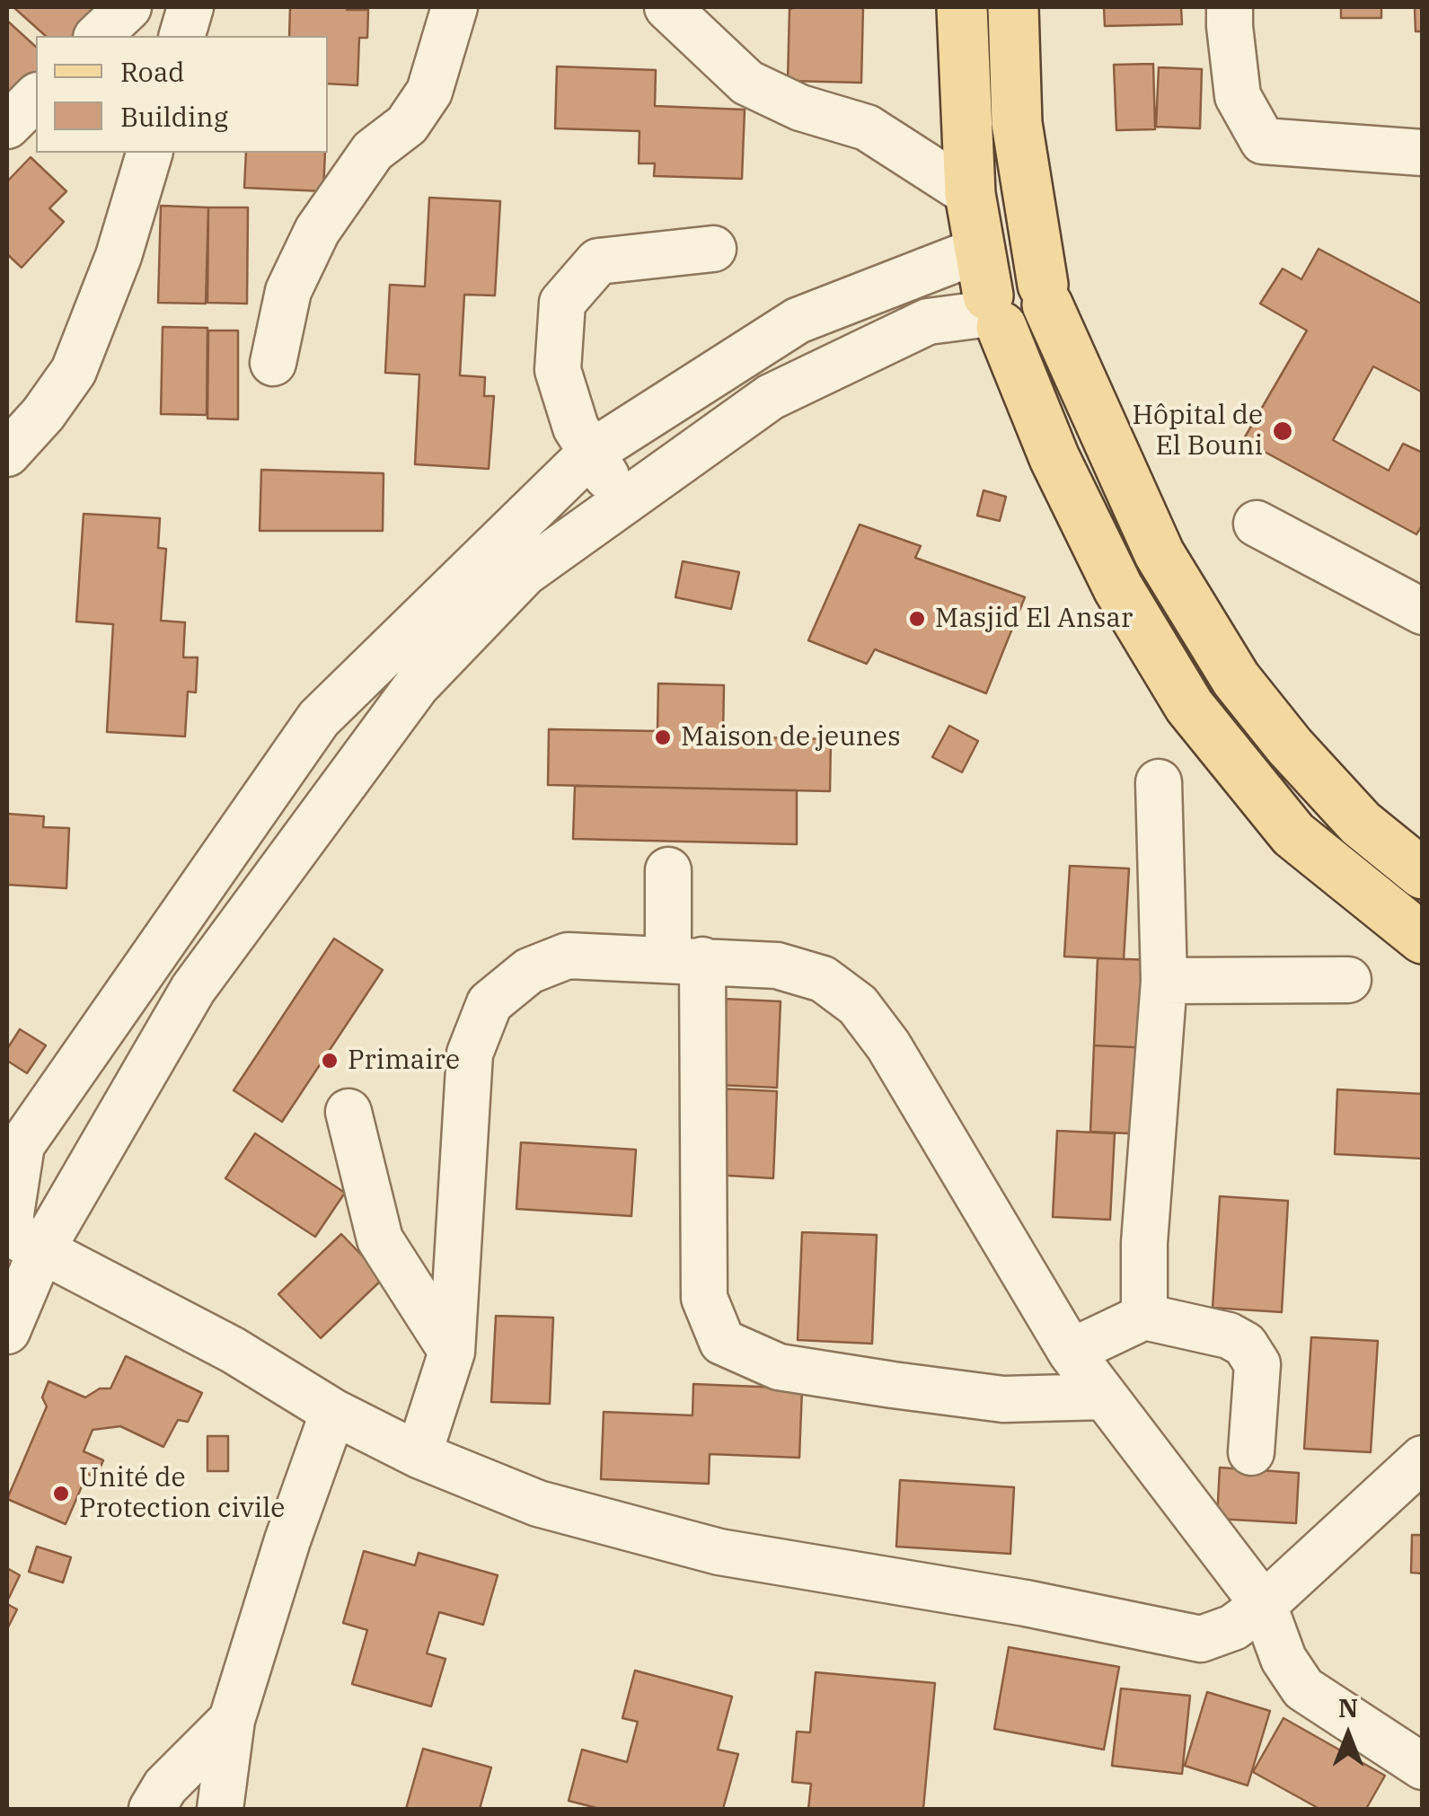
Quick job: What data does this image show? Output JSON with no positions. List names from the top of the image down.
{
  "places": [
    "Hôpital de El Bouni",
    "Masjid El Ansar",
    "Maison de jeunes",
    "Primaire",
    "Unité de Protection civile"
  ],
  "legend": ["Road", "Building"],
  "north": "top"
}
